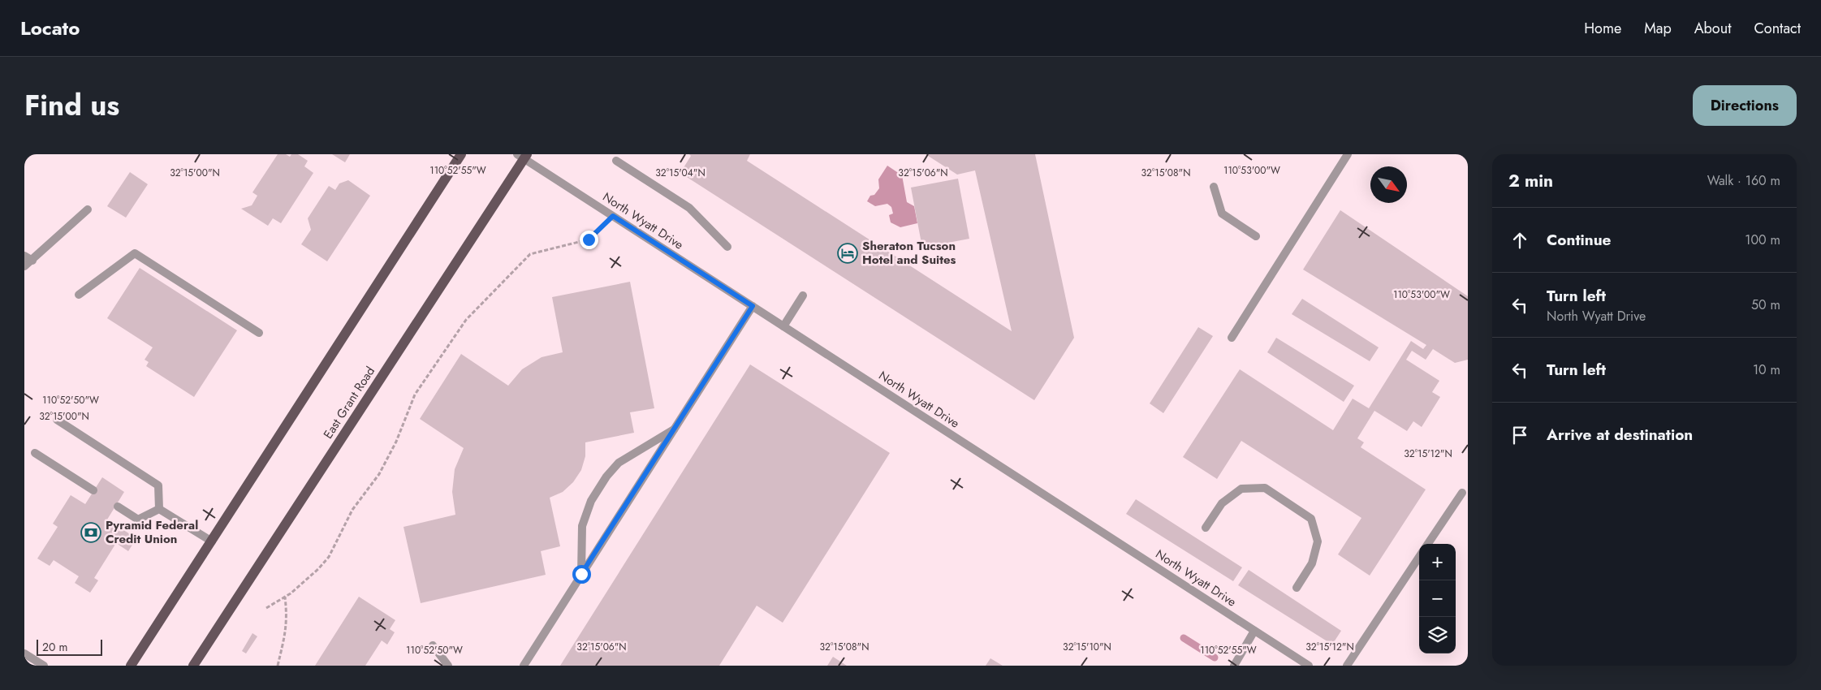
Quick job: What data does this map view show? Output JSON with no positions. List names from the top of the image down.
{
  "streets": {
    "main road": ["East Grant Road"],
    "street": ["North Wyatt Drive"]
  },
  "crossings": [
    ["North Wyatt Drive", "East Grant Road"]
  ],
  "places": {
    "hotel": ["Sheraton Tucson Hotel and Suites"],
    "bank": ["Pyramid Federal Credit Union"]
  },
  "scale_bar": "20 m",
  "north": "bottom right",
  "page": {
    "header": "Locato",
    "nav": [
      "Home",
      "Map",
      "About",
      "Contact"
    ],
    "title": "Find us",
    "buttons": "Directions",
    "heading": ["2 min", "Walk · 160 m"],
    "list": [
      ["Continue", "100 m"],
      ["Turn left", "North Wyatt Drive", "50 m"],
      ["Turn left", "10 m"],
      "Arrive at destination"
    ],
    "map_buttons": ["+", "−"],
    "scale": "20 m"
  },
  "coordinates": [
    "110°53'00\"W",
    "110°52'55\"W",
    "32°15'04\"N",
    "32°15'06\"N",
    "32°15'08\"N",
    "32°15'00\"N",
    "110°52'50\"W",
    "32°15'12\"N",
    "32°15'10\"N"
  ]
}
